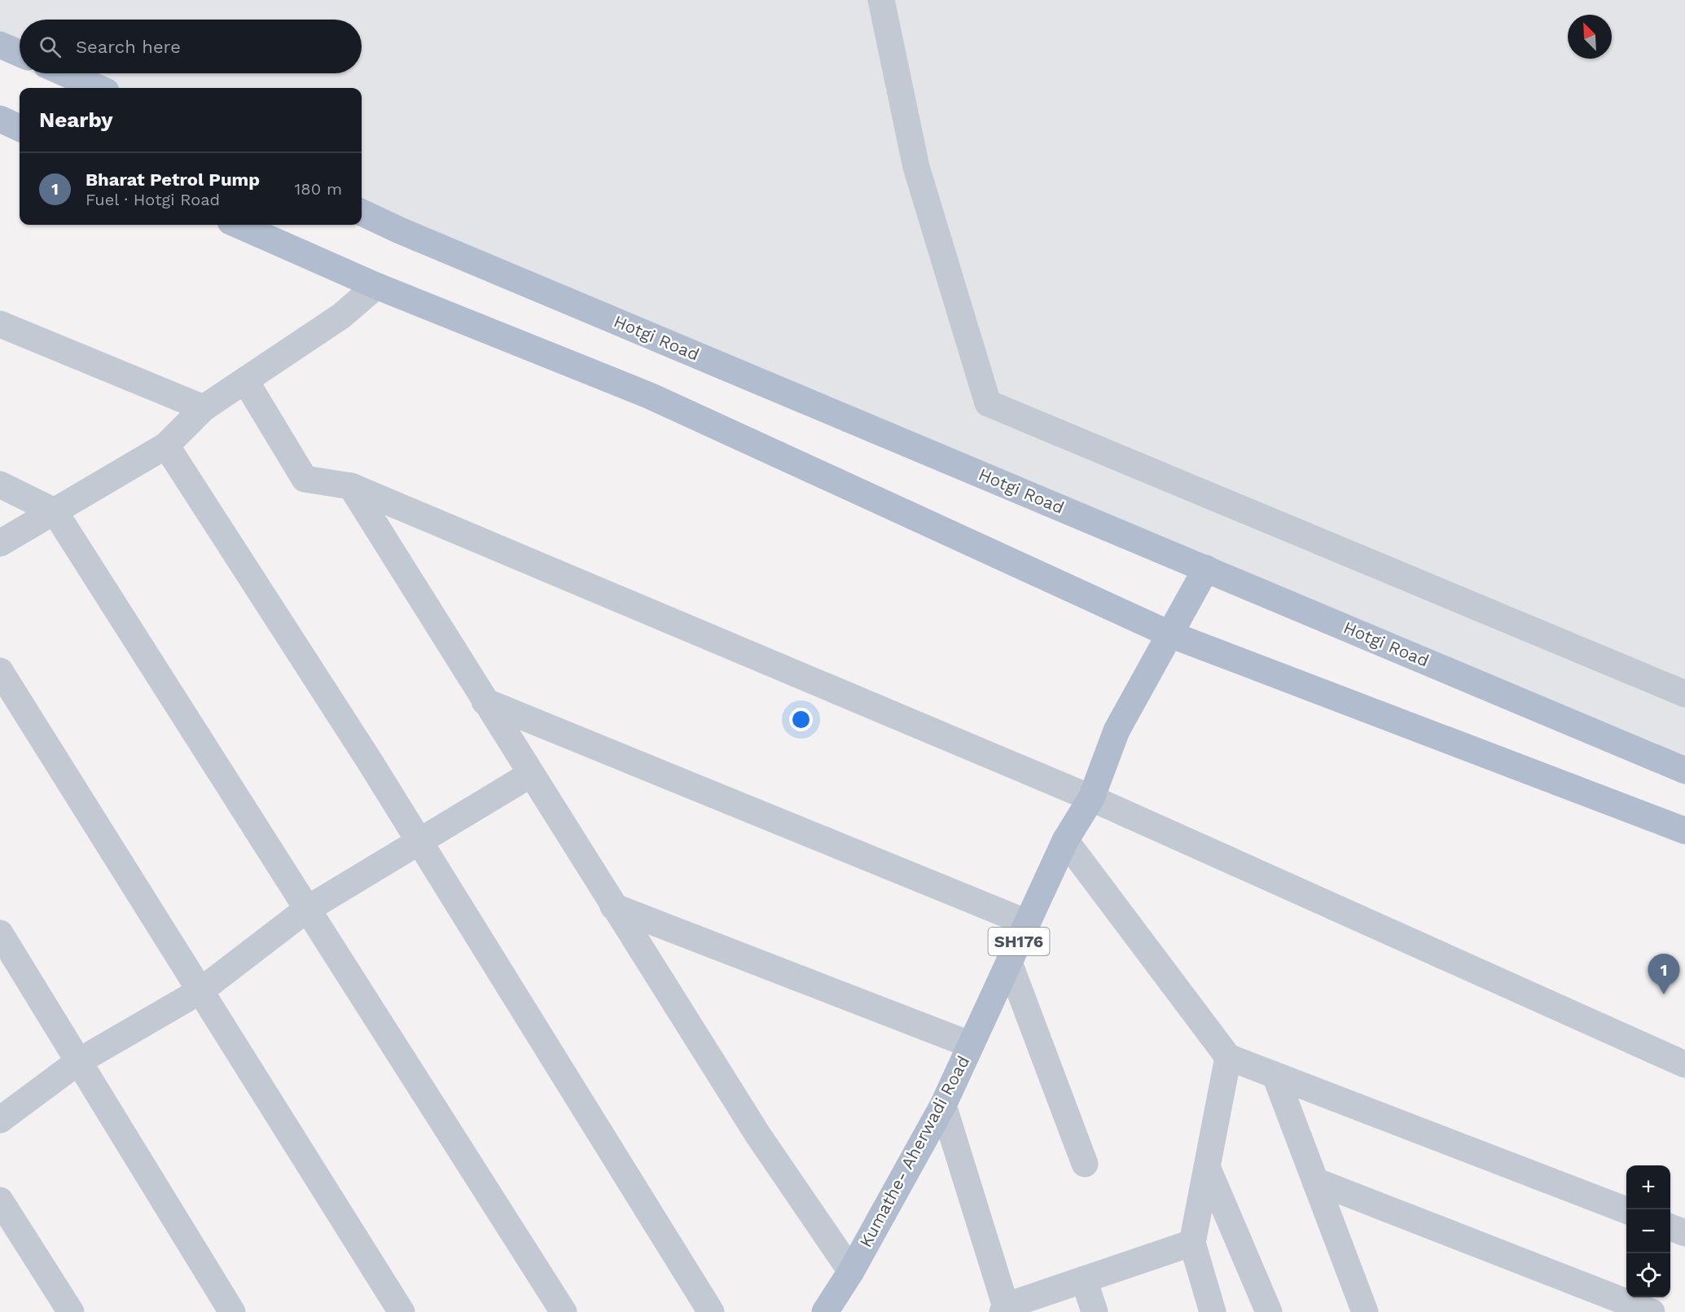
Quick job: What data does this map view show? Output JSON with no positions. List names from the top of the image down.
{
  "streets": {
    "main road": ["Hotgi Road", "SH176", "Kumathe- Aherwadi Road"]
  },
  "crossings": [
    ["Hotgi Road", "Kumathe- Aherwadi Road"]
  ],
  "north": "top left",
  "page": {
    "search": "Search here",
    "heading": "Nearby",
    "list": [
      {
        "mark": "1",
        "name": "Bharat Petrol Pump",
        "note": "Fuel · Hotgi Road",
        "value": "180 m"
      }
    ],
    "pins": "1",
    "map_buttons": ["+", "−"]
  }
}
